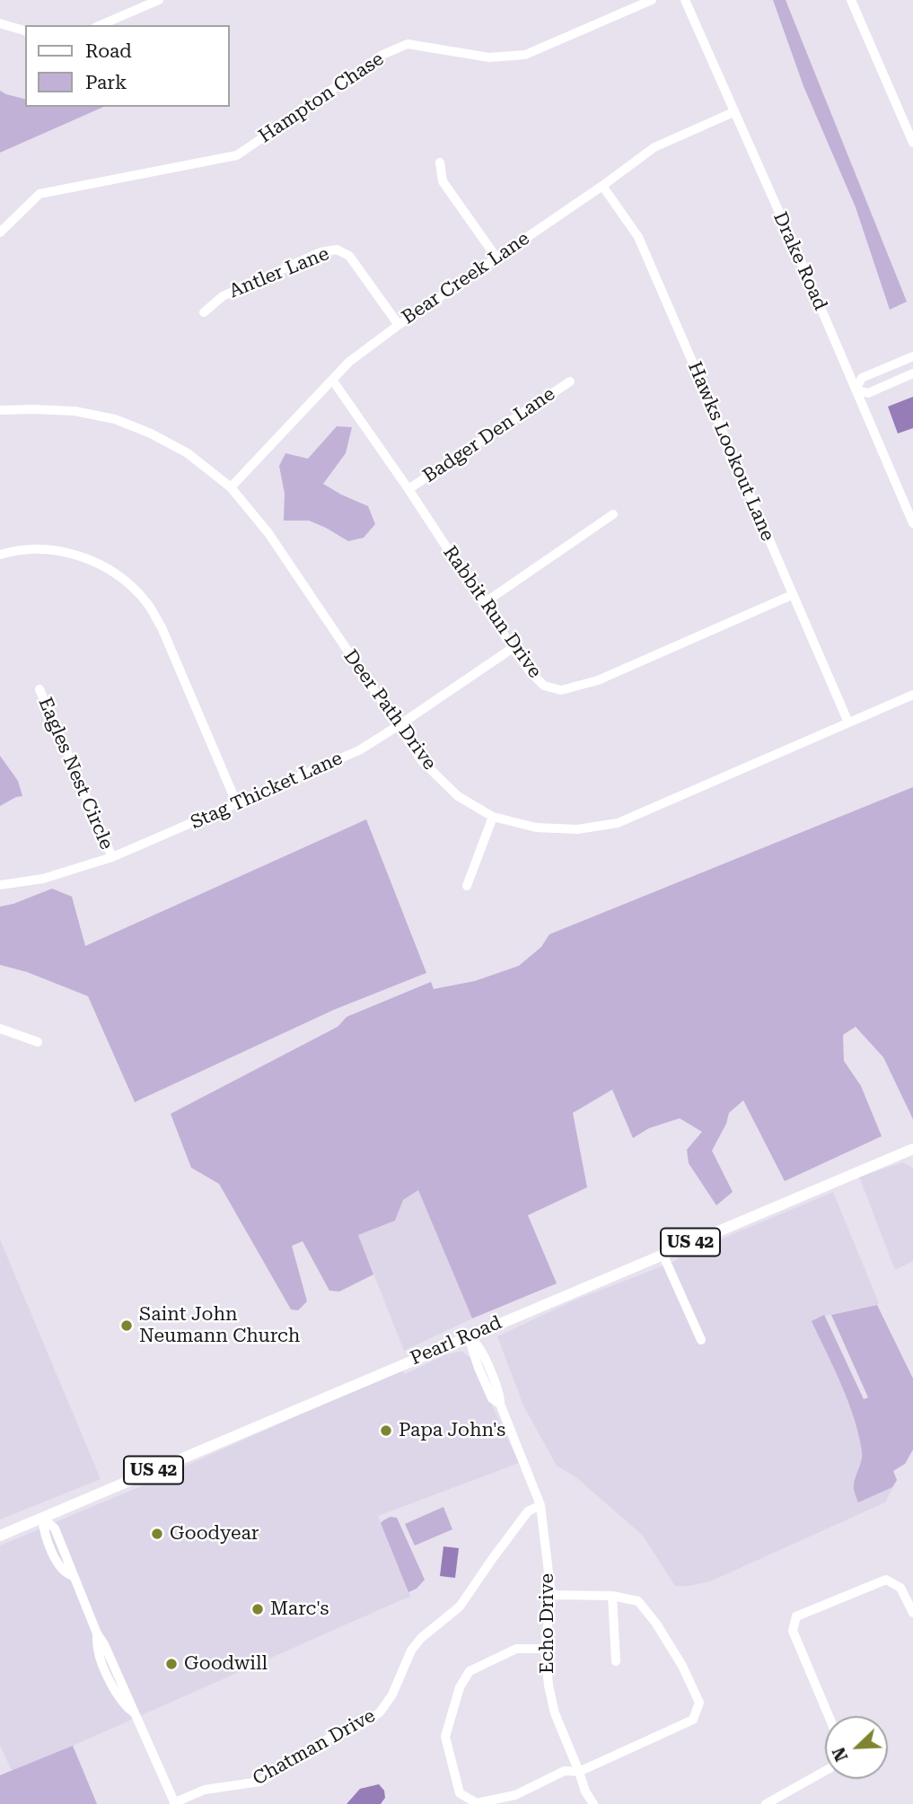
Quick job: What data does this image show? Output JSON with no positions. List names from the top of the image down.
{
  "streets": {
    "main road": ["US 42", "Pearl Road"],
    "street": [
      "Hampton Chase",
      "Drake Road",
      "Antler Lane",
      "Bear Creek Lane",
      "Badger Den Lane",
      "Hawks Lookout Lane",
      "Rabbit Run Drive",
      "Deer Path Drive",
      "Eagles Nest Circle",
      "Stag Thicket Lane",
      "Echo Drive",
      "Chatman Drive"
    ]
  },
  "crossings": [
    ["Drake Road", "Bear Creek Lane"],
    ["Antler Lane", "Bear Creek Lane"],
    ["Bear Creek Lane", "Hawks Lookout Lane"],
    ["Bear Creek Lane", "Rabbit Run Drive"],
    ["Bear Creek Lane", "Deer Path Drive"],
    ["Badger Den Lane", "Rabbit Run Drive"],
    ["Hawks Lookout Lane", "Rabbit Run Drive"],
    ["Hawks Lookout Lane", "Deer Path Drive"],
    ["Rabbit Run Drive", "Stag Thicket Lane"],
    ["Deer Path Drive", "Stag Thicket Lane"],
    ["Eagles Nest Circle", "Stag Thicket Lane"],
    ["Pearl Road", "Echo Drive"],
    ["Echo Drive", "Chatman Drive"]
  ],
  "places": [
    "Saint John Neumann Church",
    "Papa John's",
    "Goodyear",
    "Marc's",
    "Goodwill"
  ],
  "legend": ["Road", "Park"],
  "north": "bottom left"
}
